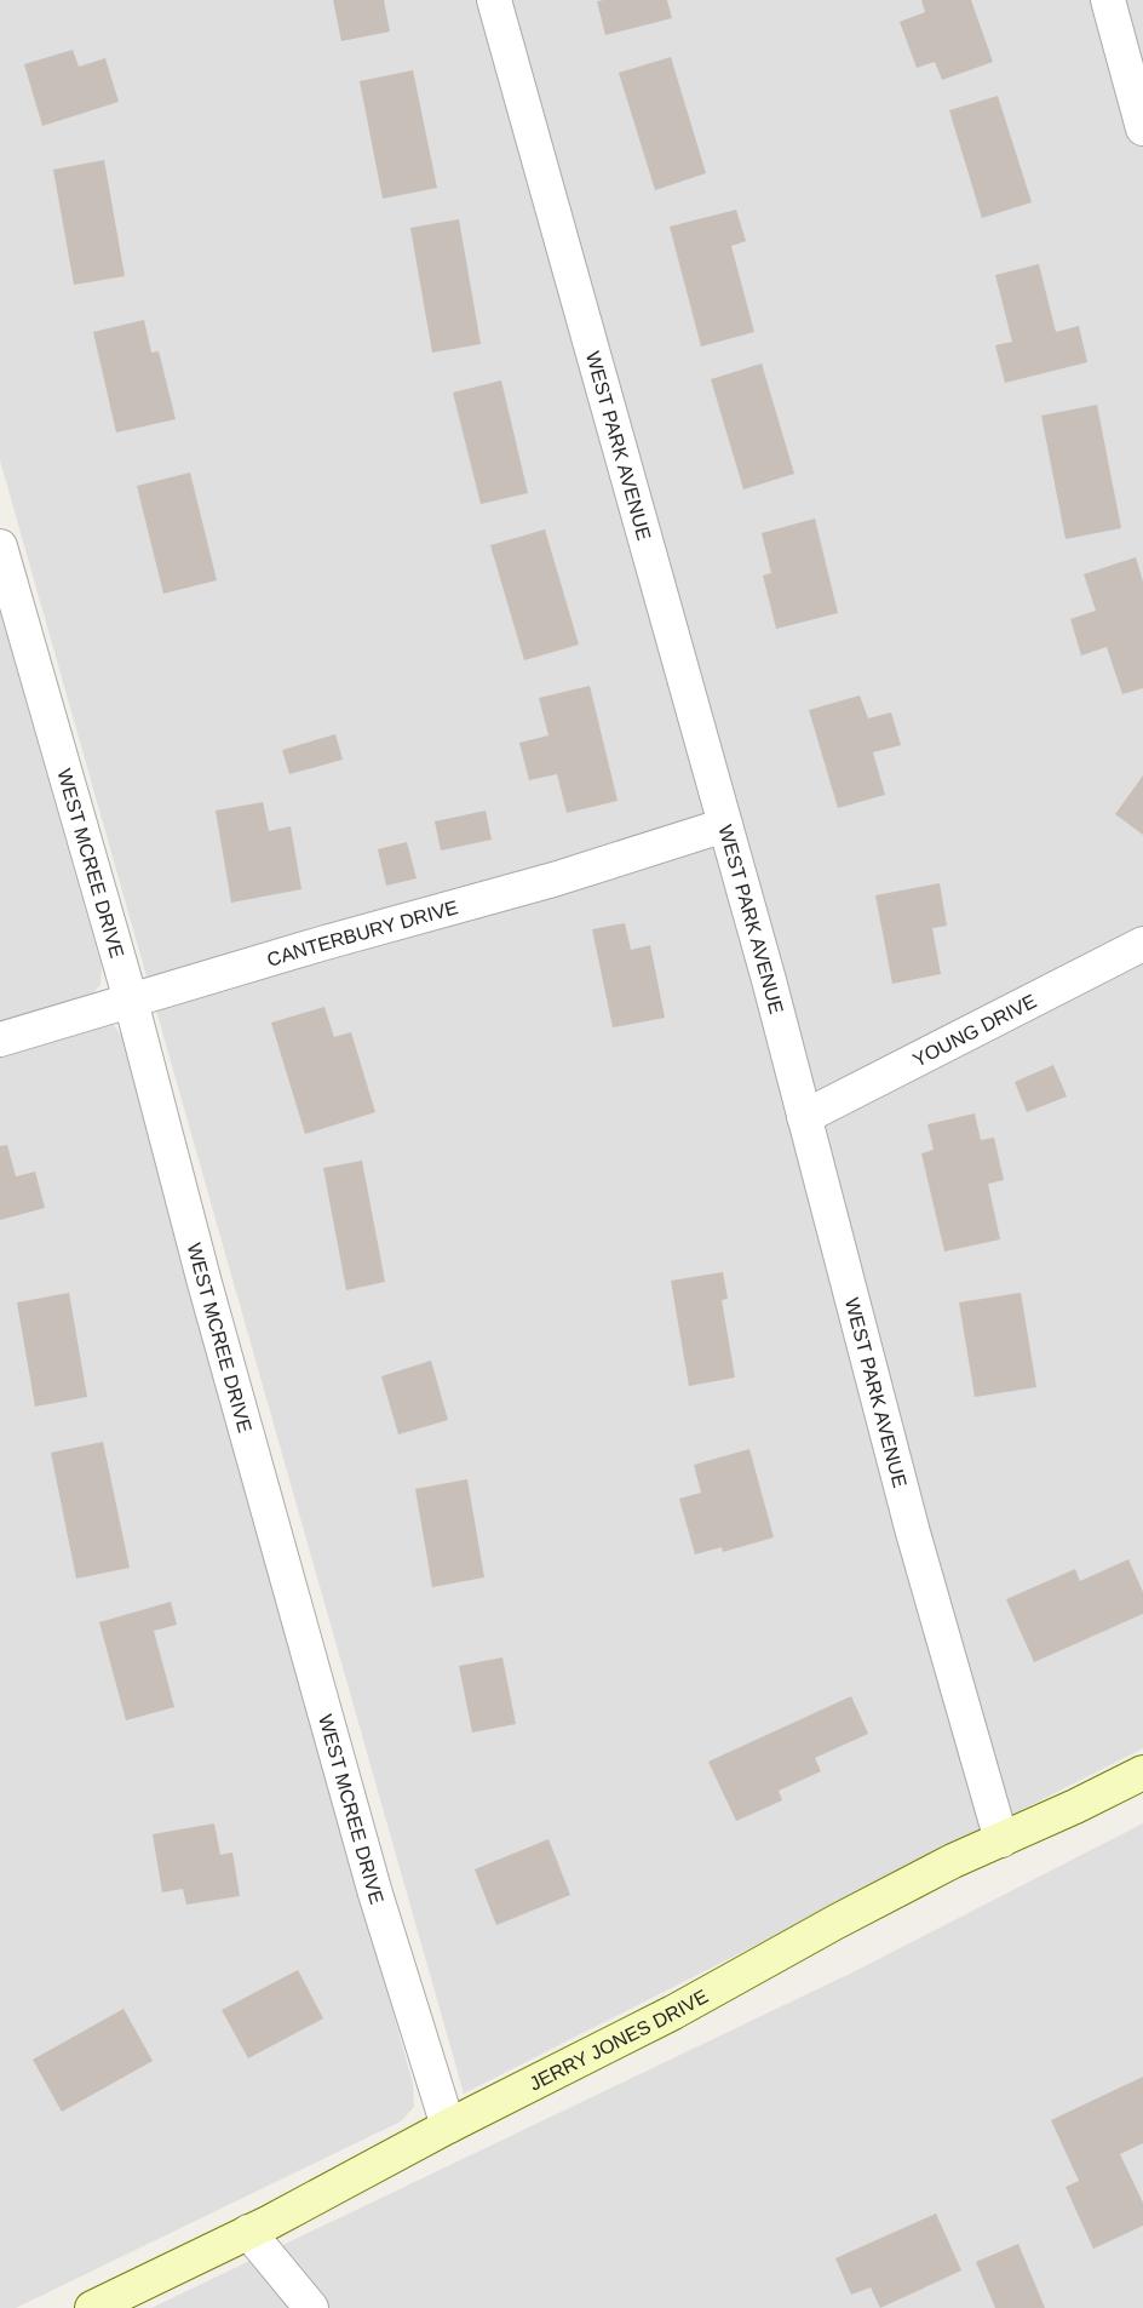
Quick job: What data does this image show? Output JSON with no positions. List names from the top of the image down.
{
  "streets": {
    "main road": ["JERRY JONES DRIVE"],
    "street": [
      "WEST PARK AVENUE",
      "WEST MCREE DRIVE",
      "CANTERBURY DRIVE",
      "YOUNG DRIVE"
    ]
  },
  "crossings": [
    ["WEST PARK AVENUE", "CANTERBURY DRIVE"],
    ["WEST PARK AVENUE", "YOUNG DRIVE"],
    ["WEST PARK AVENUE", "JERRY JONES DRIVE"],
    ["WEST MCREE DRIVE", "CANTERBURY DRIVE"],
    ["WEST MCREE DRIVE", "JERRY JONES DRIVE"]
  ]
}
